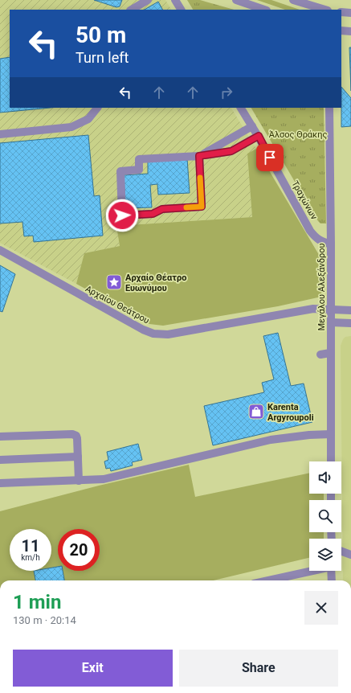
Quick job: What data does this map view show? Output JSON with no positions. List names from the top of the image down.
{
  "streets": {
    "street": ["Τραχώνων", "Μεγάλου Αλεξάνδρου", "Αρχαίου Θεάτρου"]
  },
  "crossings": [
    ["Τραχώνων", "Μεγάλου Αλεξάνδρου"],
    ["Μεγάλου Αλεξάνδρου", "Αρχαίου Θεάτρου"]
  ],
  "parks": ["Άλσος Θράκης"],
  "places": {
    "place": ["Αρχαίο Θέατρο Ευωνύμου"],
    "shop": ["Karenta Argyroupoli"]
  },
  "page": {
    "turn": ["50 m", "Turn left"],
    "speed": "11 km/h",
    "limit": "20",
    "heading": ["1 min", "130 m · 20:14"],
    "buttons": ["Exit", "Share"]
  }
}
